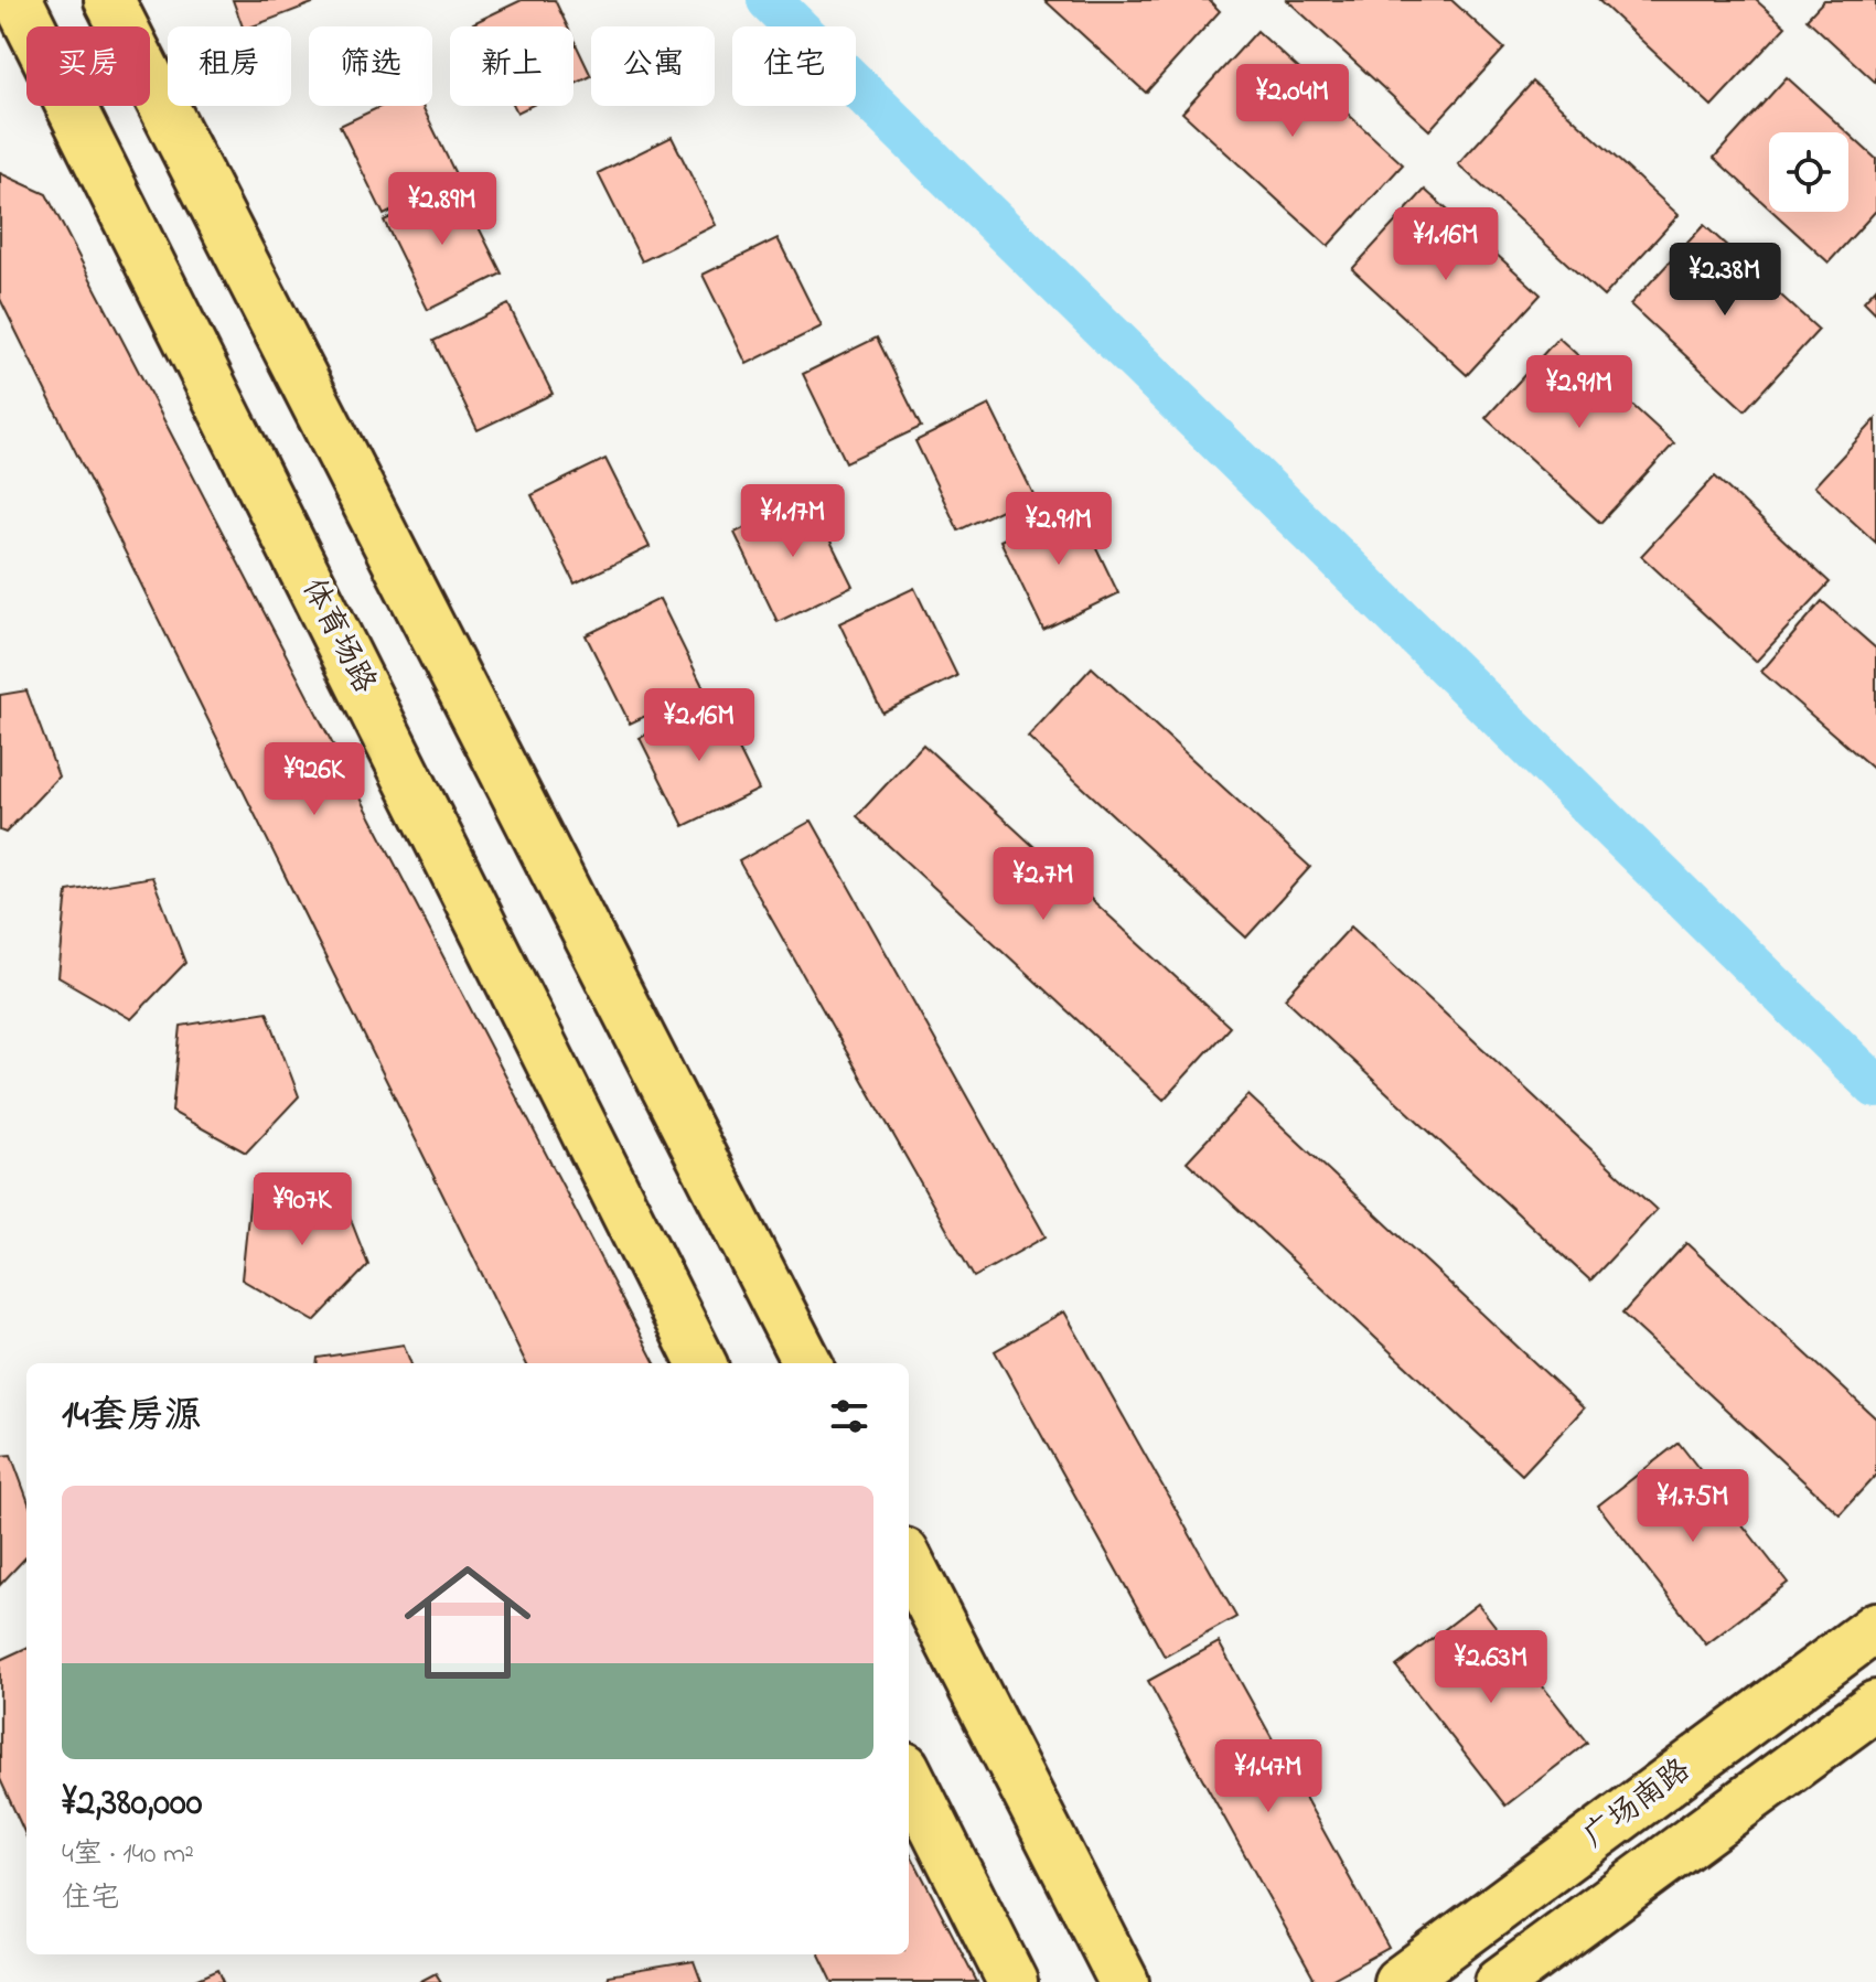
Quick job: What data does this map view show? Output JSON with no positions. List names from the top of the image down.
{
  "streets": {
    "main road": ["体育场路", "广场南路"]
  },
  "page": {
    "chip": [
      "买房",
      "租房",
      "筛选",
      "新上",
      "公寓",
      "住宅"
    ],
    "price": [
      "¥2.04M",
      "¥2.89M",
      "¥1.16M",
      "¥2.38M",
      "¥2.91M",
      "¥1.17M",
      "¥2.91M",
      "¥2.16M",
      "¥926K",
      "¥2.7M",
      "¥907K",
      "¥1.75M",
      "¥2.63M",
      "¥1.47M"
    ],
    "heading": "14套房源",
    "list": [
      {
        "name": "¥2,380,000",
        "note": "4室 · 140 m² · 住宅"
      }
    ]
  }
}
